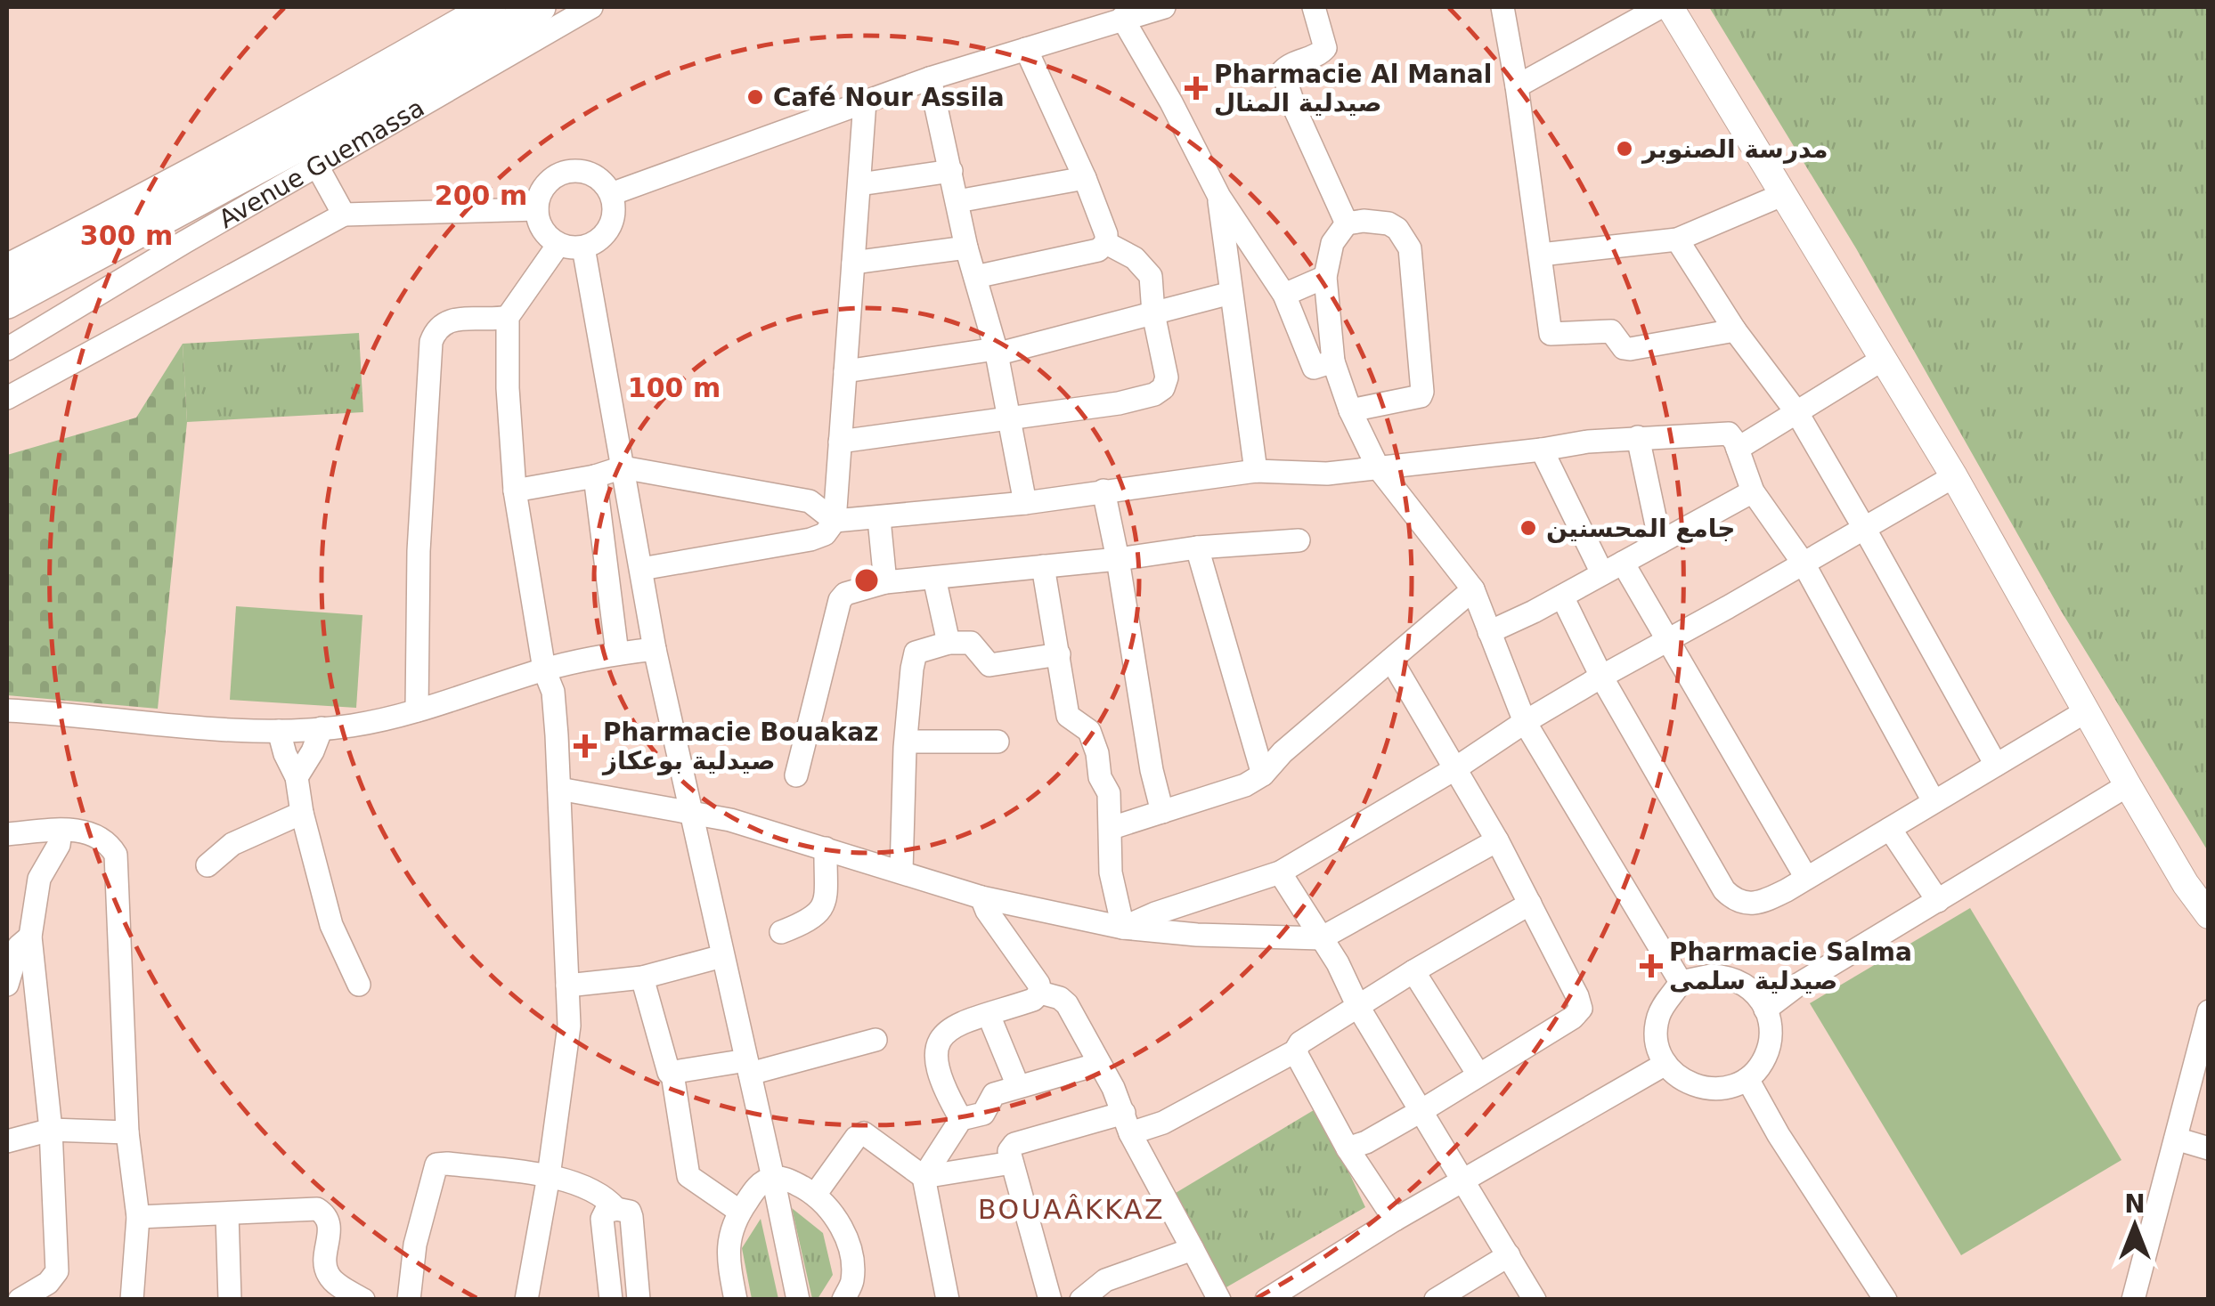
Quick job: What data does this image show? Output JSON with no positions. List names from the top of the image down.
{
  "streets": {
    "main road": ["Avenue Guemassa"]
  },
  "districts": ["BOUAÂKKAZ"],
  "places": {
    "health": ["Pharmacie Al Manal صيدلية المنال", "Pharmacie Bouakaz صيدلية بوعكاز", "Pharmacie Salma صيدلية سلمى"],
    "other": ["Café Nour Assila", "مدرسة الصنوبر", "جامع المحسنين"]
  },
  "north": "top",
  "rings": ["200 m", "300 m", "100 m"]
}
